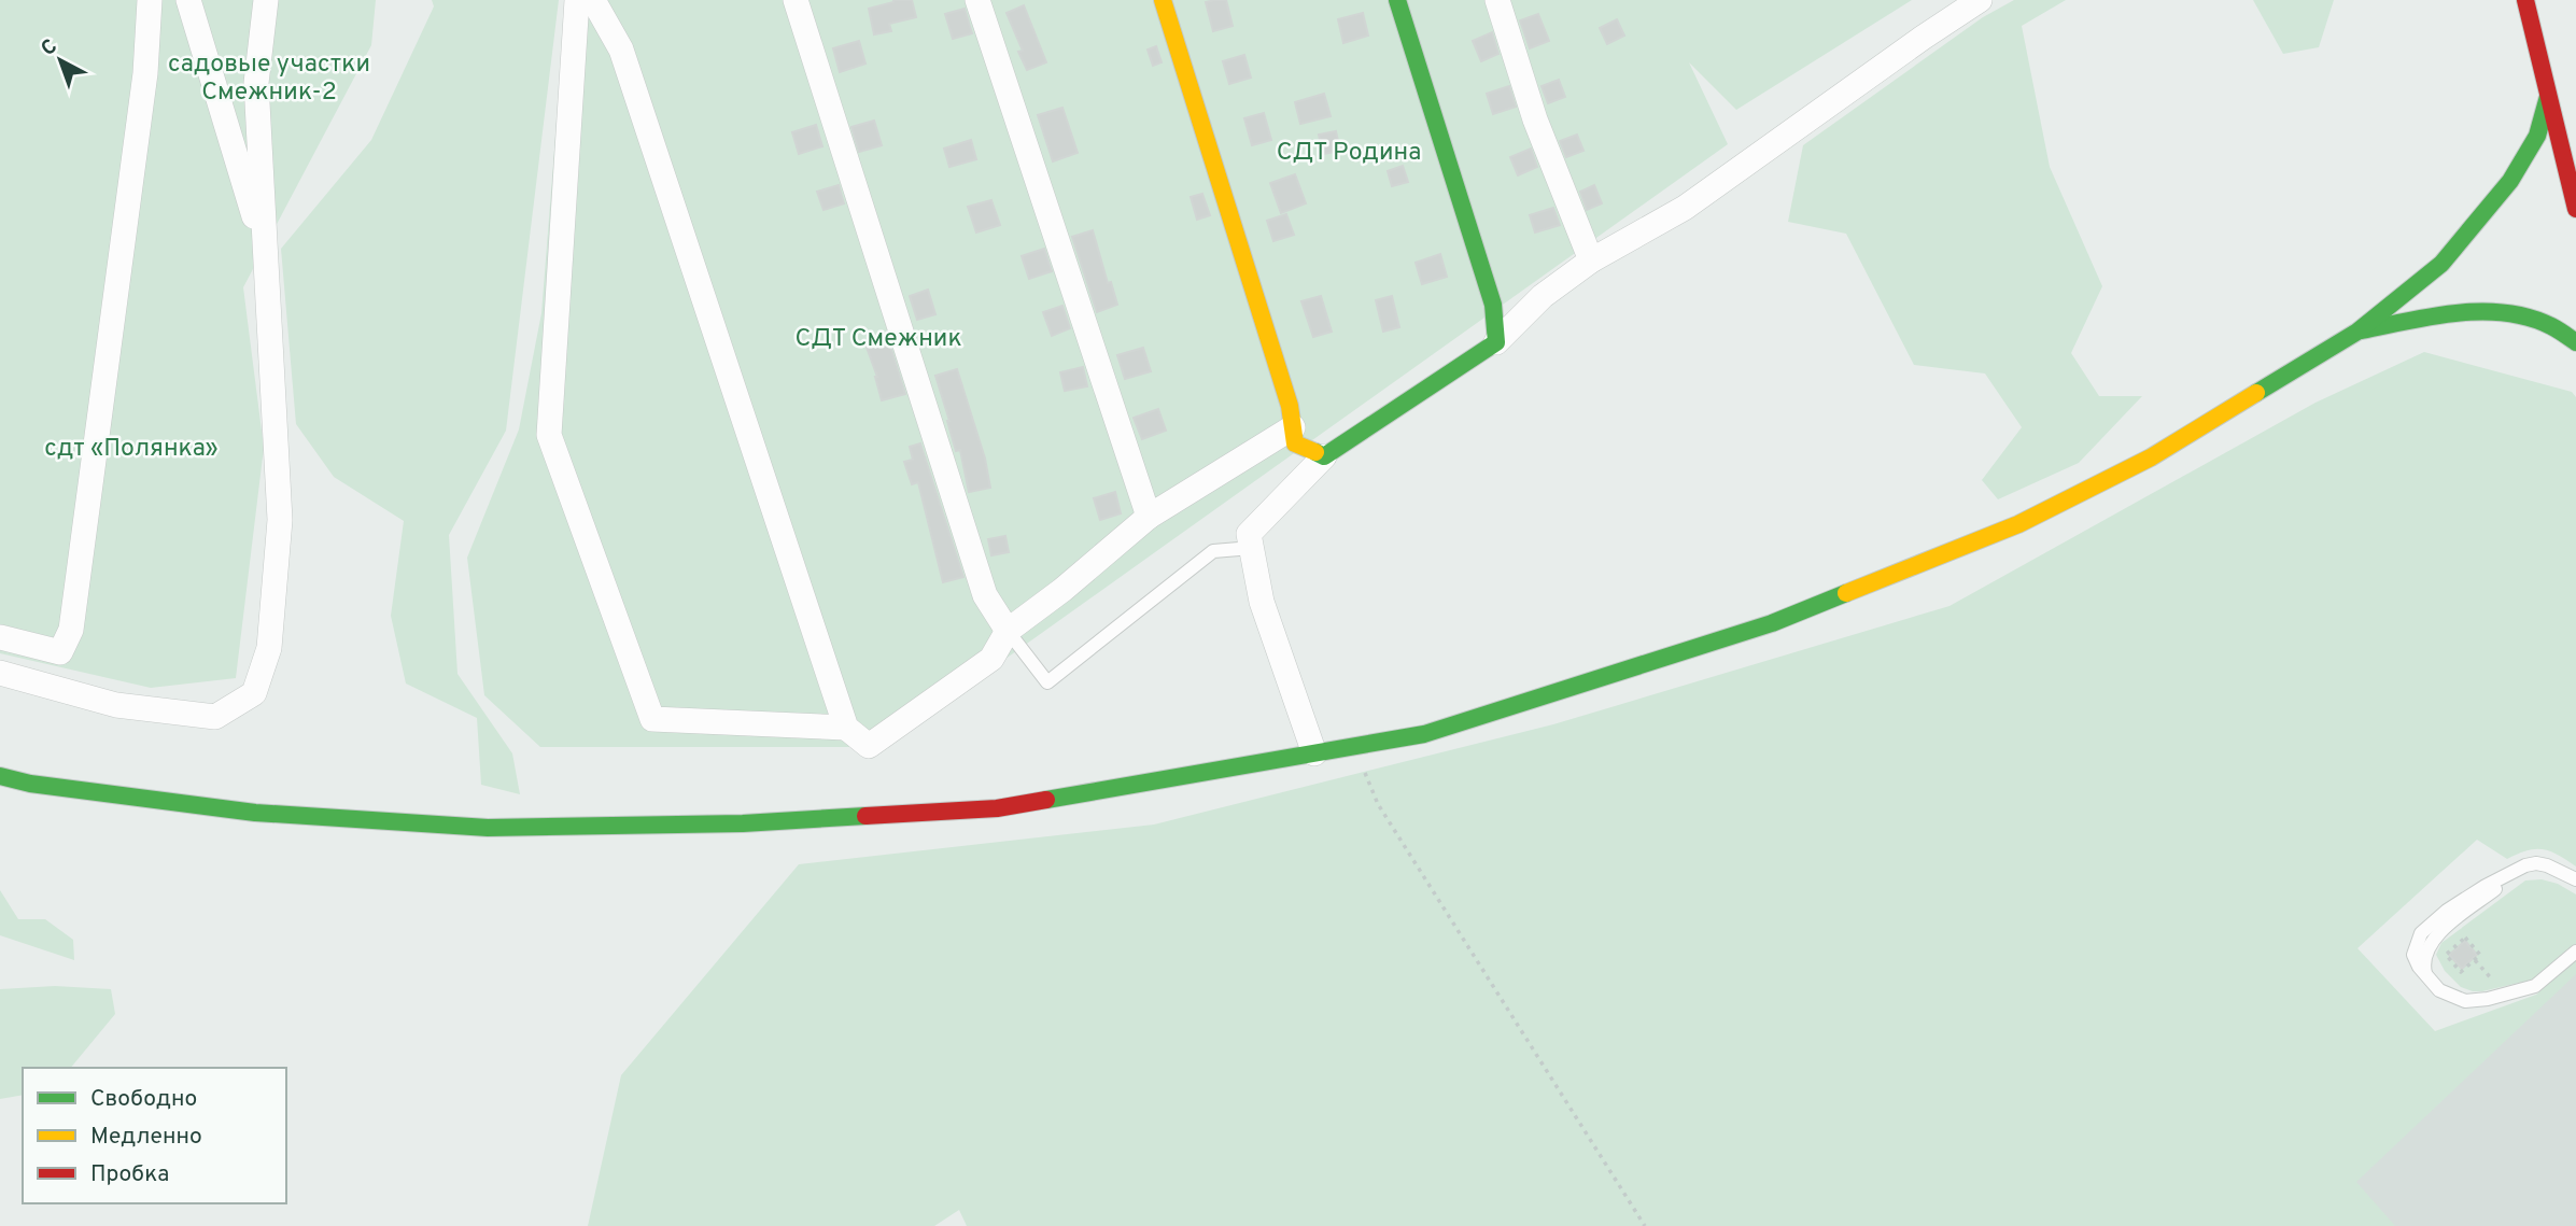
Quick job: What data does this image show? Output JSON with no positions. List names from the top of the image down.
{
  "parks": [
    "садовые участки Смежник-2",
    "СДТ Родина",
    "СДТ Смежник",
    "сдт «Полянка»"
  ],
  "legend": ["Свободно", "Медленно", "Пробка"],
  "north": "top left"
}
